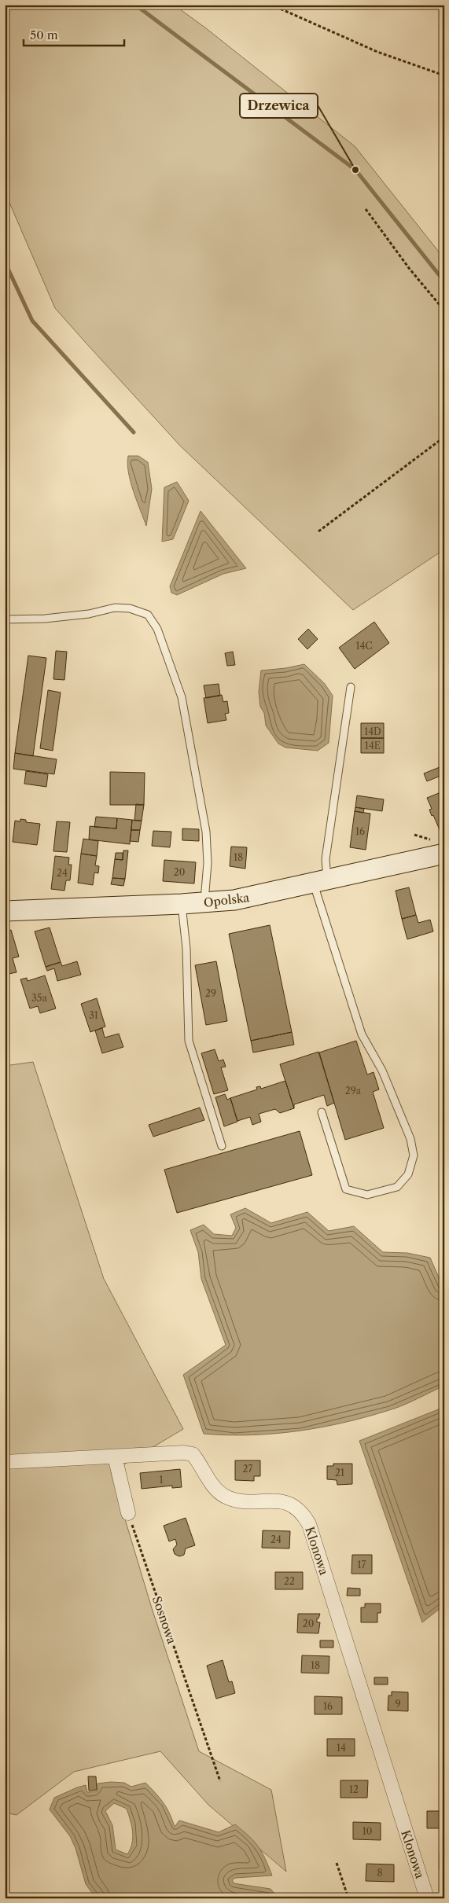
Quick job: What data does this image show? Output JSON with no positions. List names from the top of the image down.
{
  "streets": {
    "street": ["Opolska", "Klonowa"],
    "path": ["Sosnowa"]
  },
  "places": ["Drzewica"],
  "house_numbers": [
    "14C",
    "14D",
    "14E",
    "16",
    "18",
    "20",
    "24",
    "29",
    "35a",
    "31",
    "29a",
    "27",
    "21",
    "1",
    "24",
    "17",
    "22",
    "20",
    "18",
    "9",
    "16",
    "14",
    "12",
    "10",
    "8"
  ],
  "scale_bar": "50 m"
}
